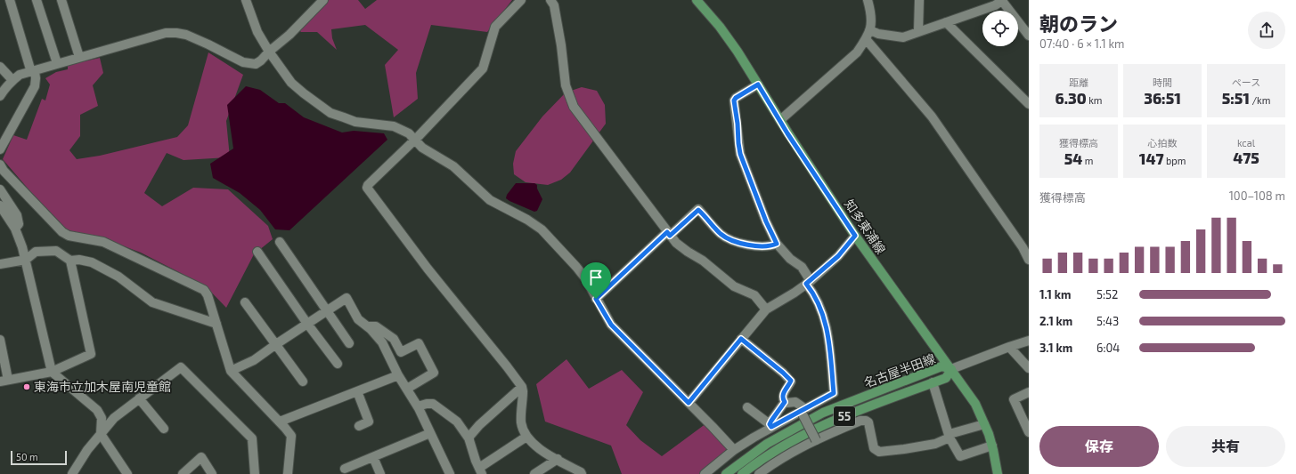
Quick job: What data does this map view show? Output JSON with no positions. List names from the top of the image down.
{
  "streets": {
    "main road": ["知多東浦線", "名古屋半田線", "55"]
  },
  "crossings": [
    ["知多東浦線", "名古屋半田線"]
  ],
  "places": ["東海市立加木屋南児童館"],
  "scale_bar": "50 m",
  "page": {
    "heading": ["朝のラン", "07:40 · 6 × 1.1 km"],
    "stats": [
      ["距離", "6.30 km"],
      ["時間", "36:51"],
      ["ペース", "5:51 /km"],
      ["獲得標高", "54 m"],
      ["心拍数", "147 bpm"],
      ["kcal", "475"]
    ],
    "chart": ["獲得標高", "100–108 m"],
    "list": [
      {
        "name": "1.1 km",
        "note": "5:52"
      },
      {
        "name": "2.1 km",
        "note": "5:43"
      },
      {
        "name": "3.1 km",
        "note": "6:04"
      }
    ],
    "buttons": ["保存", "共有"],
    "scale": "50 m"
  }
}
